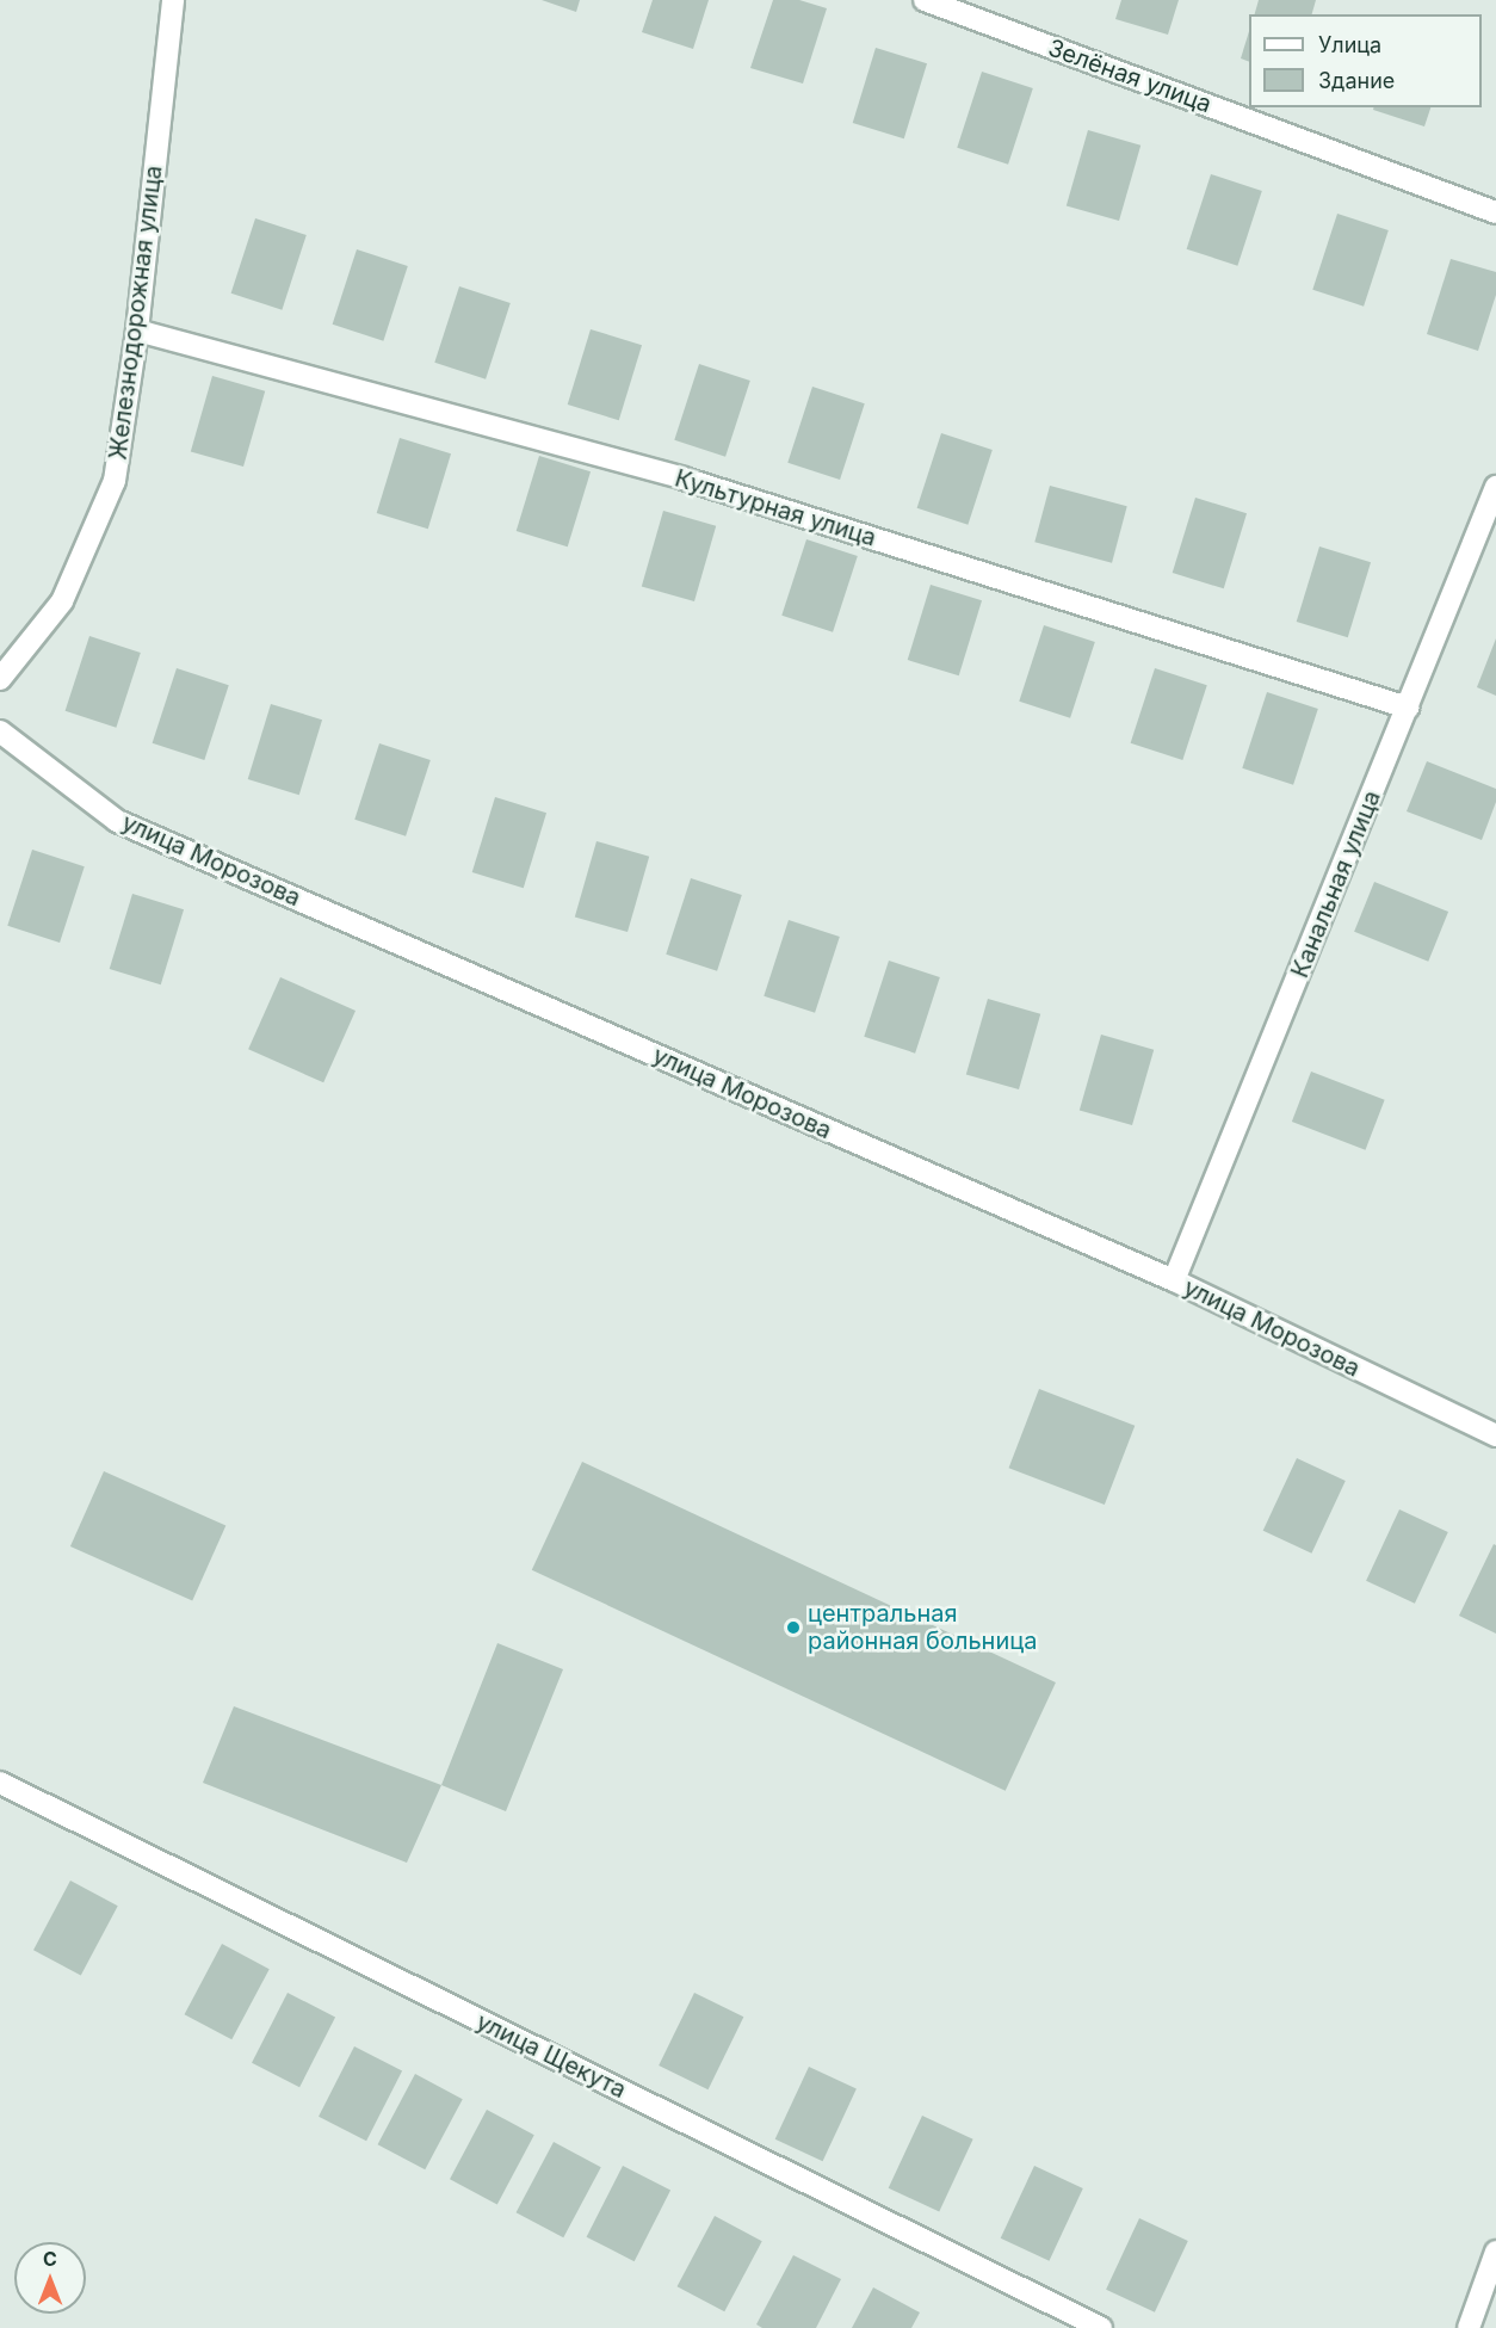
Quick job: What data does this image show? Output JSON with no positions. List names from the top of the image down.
{
  "streets": {
    "street": [
      "Зелёная улица",
      "Железнодорожная улица",
      "Культурная улица",
      "улица Морозова",
      "Канальная улица",
      "улица Щекута"
    ]
  },
  "crossings": [
    ["Железнодорожная улица", "Культурная улица"],
    ["Культурная улица", "Канальная улица"],
    ["улица Морозова", "Канальная улица"]
  ],
  "places": ["центральная районная больница"],
  "legend": ["Улица", "Здание"],
  "north": "top"
}
